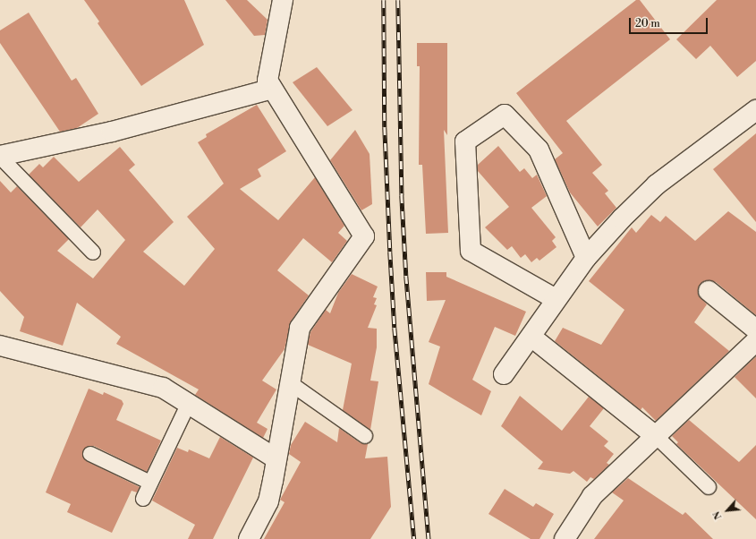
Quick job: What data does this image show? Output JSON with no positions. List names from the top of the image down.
{
  "scale_bar": "20 m",
  "north": "bottom left"
}
